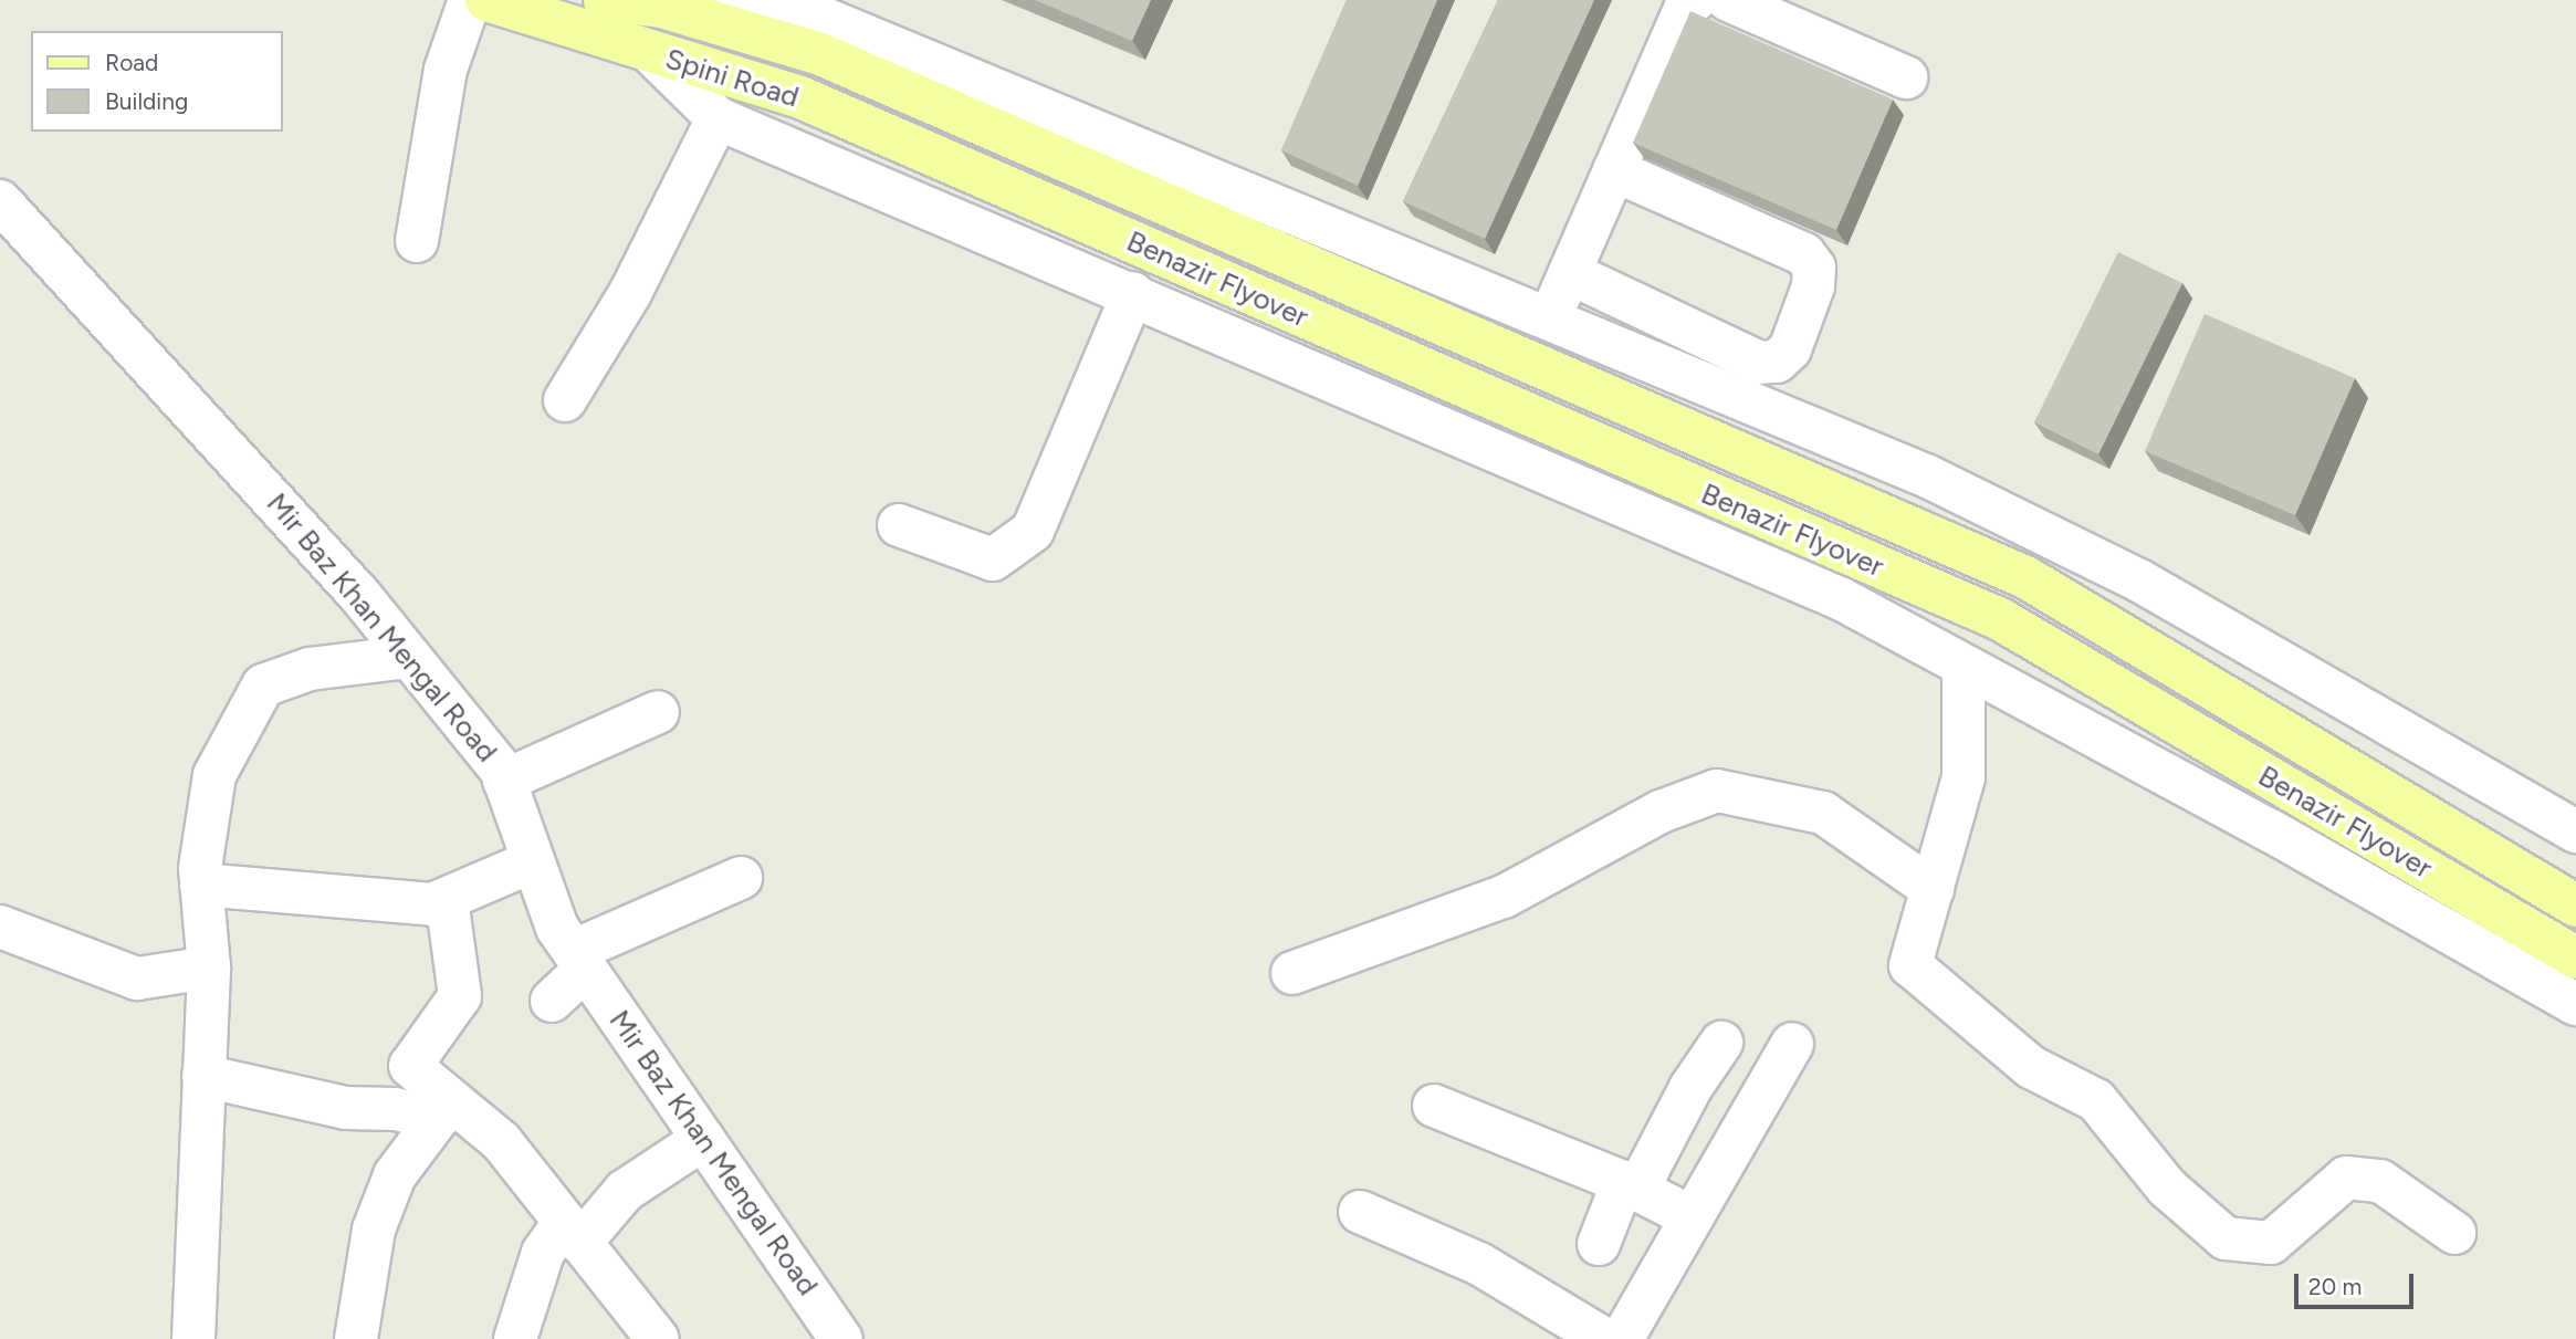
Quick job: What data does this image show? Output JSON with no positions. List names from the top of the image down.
{
  "streets": {
    "main road": ["Spini Road", "Benazir Flyover"],
    "street": ["Mir Baz Khan Mengal Road"]
  },
  "crossings": [
    ["Spini Road", "Benazir Flyover"]
  ],
  "legend": ["Road", "Building"],
  "scale_bar": "20 m"
}
